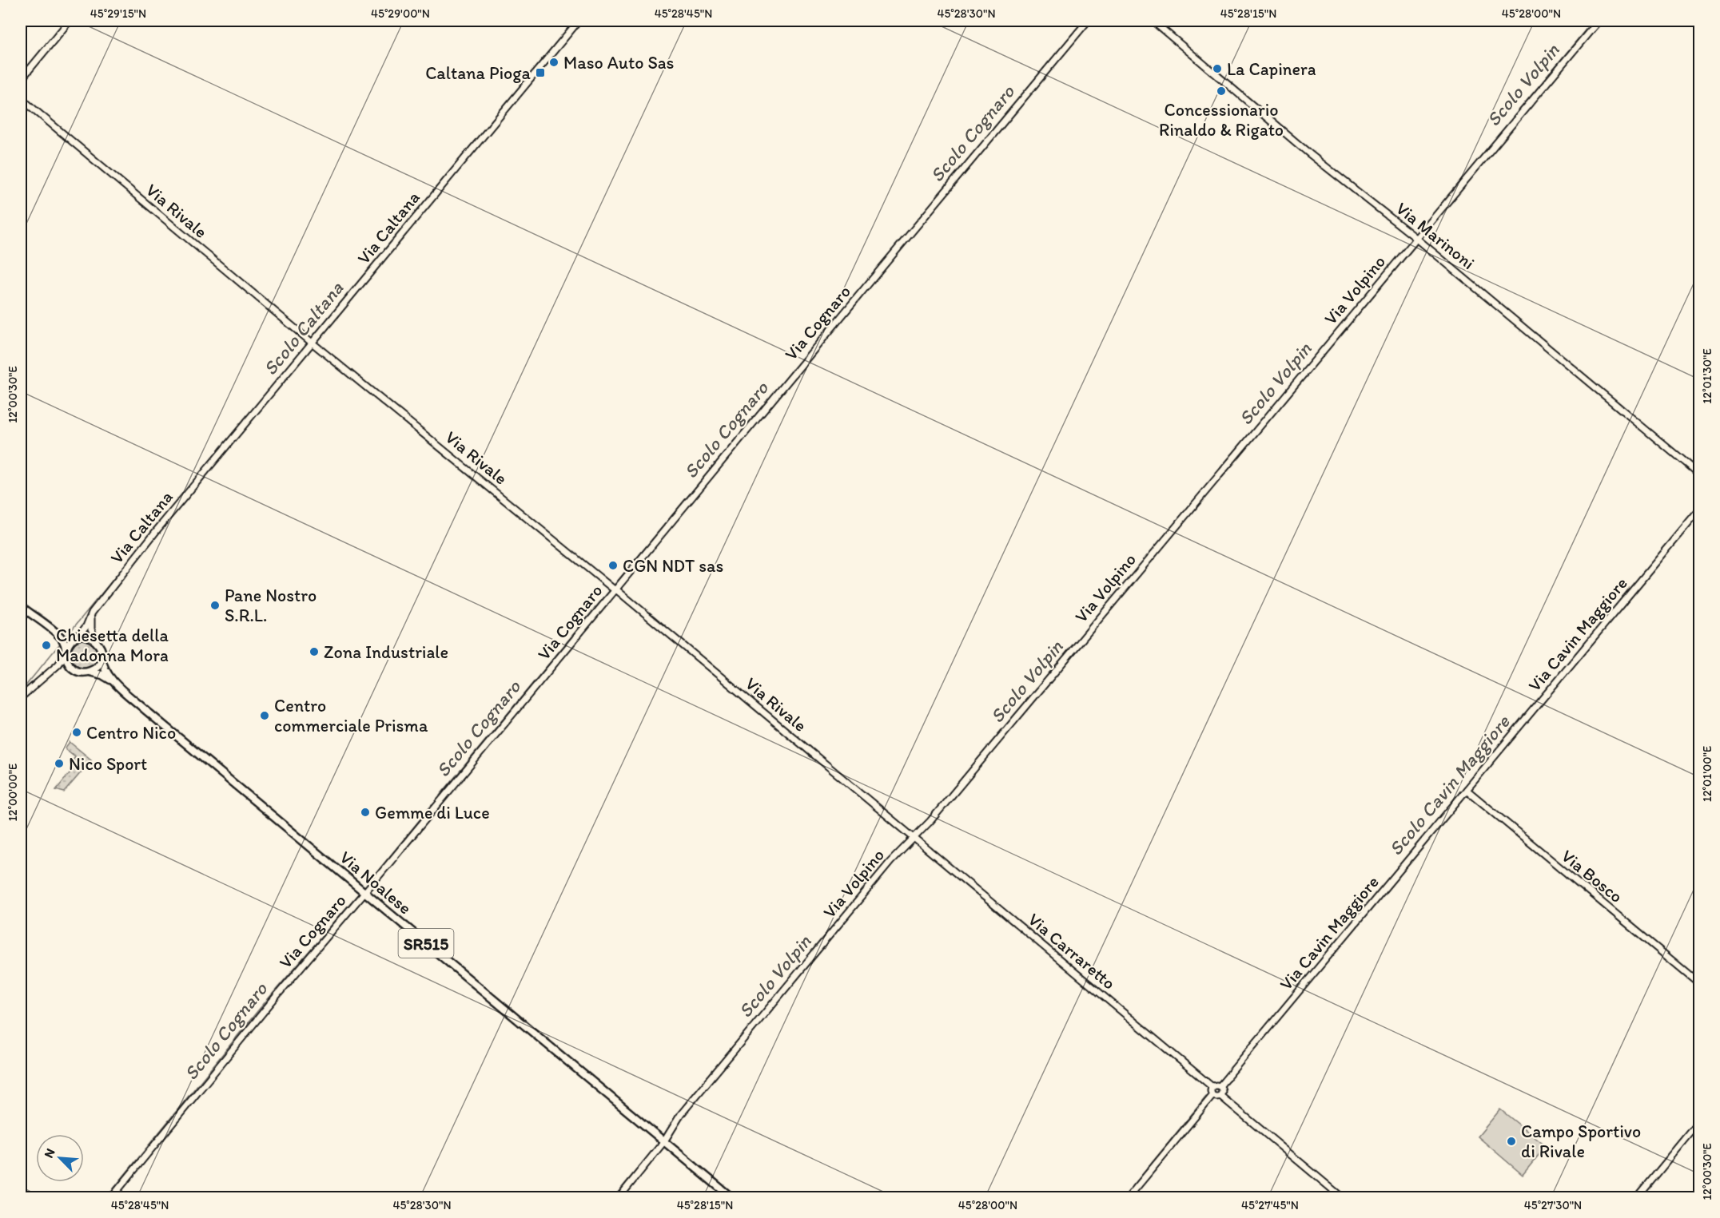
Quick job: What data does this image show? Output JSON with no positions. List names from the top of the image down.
{
  "streets": {
    "main road": ["Via Noalese", "SR515"],
    "street": [
      "Via Rivale",
      "Via Caltana",
      "Via Marinoni",
      "Via Volpino",
      "Via Cognaro",
      "Via Cavin Maggiore",
      "Via Bosco",
      "Via Carraretto"
    ]
  },
  "crossings": [
    ["Via Rivale", "Via Caltana"],
    ["Via Rivale", "Via Volpino"],
    ["Via Rivale", "Via Cognaro"],
    ["Via Rivale", "Via Carraretto"],
    ["Via Caltana", "Via Noalese"],
    ["Via Marinoni", "Via Volpino"],
    ["Via Volpino", "Via Noalese"],
    ["Via Volpino", "Via Carraretto"],
    ["Via Cognaro", "Via Noalese"],
    ["Via Cavin Maggiore", "Via Bosco"],
    ["Via Cavin Maggiore", "Via Carraretto"]
  ],
  "water": [
    "Scolo Volpin",
    "Scolo Cognaro",
    "Scolo Caltana",
    "Scolo Cavin Maggiore"
  ],
  "places": {
    "other": [
      "Maso Auto Sas",
      "La Capinera",
      "Concessionario Rinaldo & Rigato",
      "CGN NDT sas",
      "Pane Nostro S.R.L.",
      "Chiesetta della Madonna Mora",
      "Zona Industriale",
      "Centro commerciale Prisma",
      "Centro Nico",
      "Nico Sport",
      "Gemme di Luce",
      "Campo Sportivo di Rivale"
    ],
    "transit": ["Caltana Pioga"]
  },
  "north": "top left",
  "coordinates": [
    "45°29'15\"N",
    "45°29'00\"N",
    "45°28'45\"N",
    "45°28'30\"N",
    "45°28'15\"N",
    "45°28'00\"N",
    "12°01'30\"E",
    "12°00'30\"E",
    "12°01'00\"E",
    "12°00'00\"E",
    "45°27'45\"N",
    "45°27'30\"N"
  ]
}
